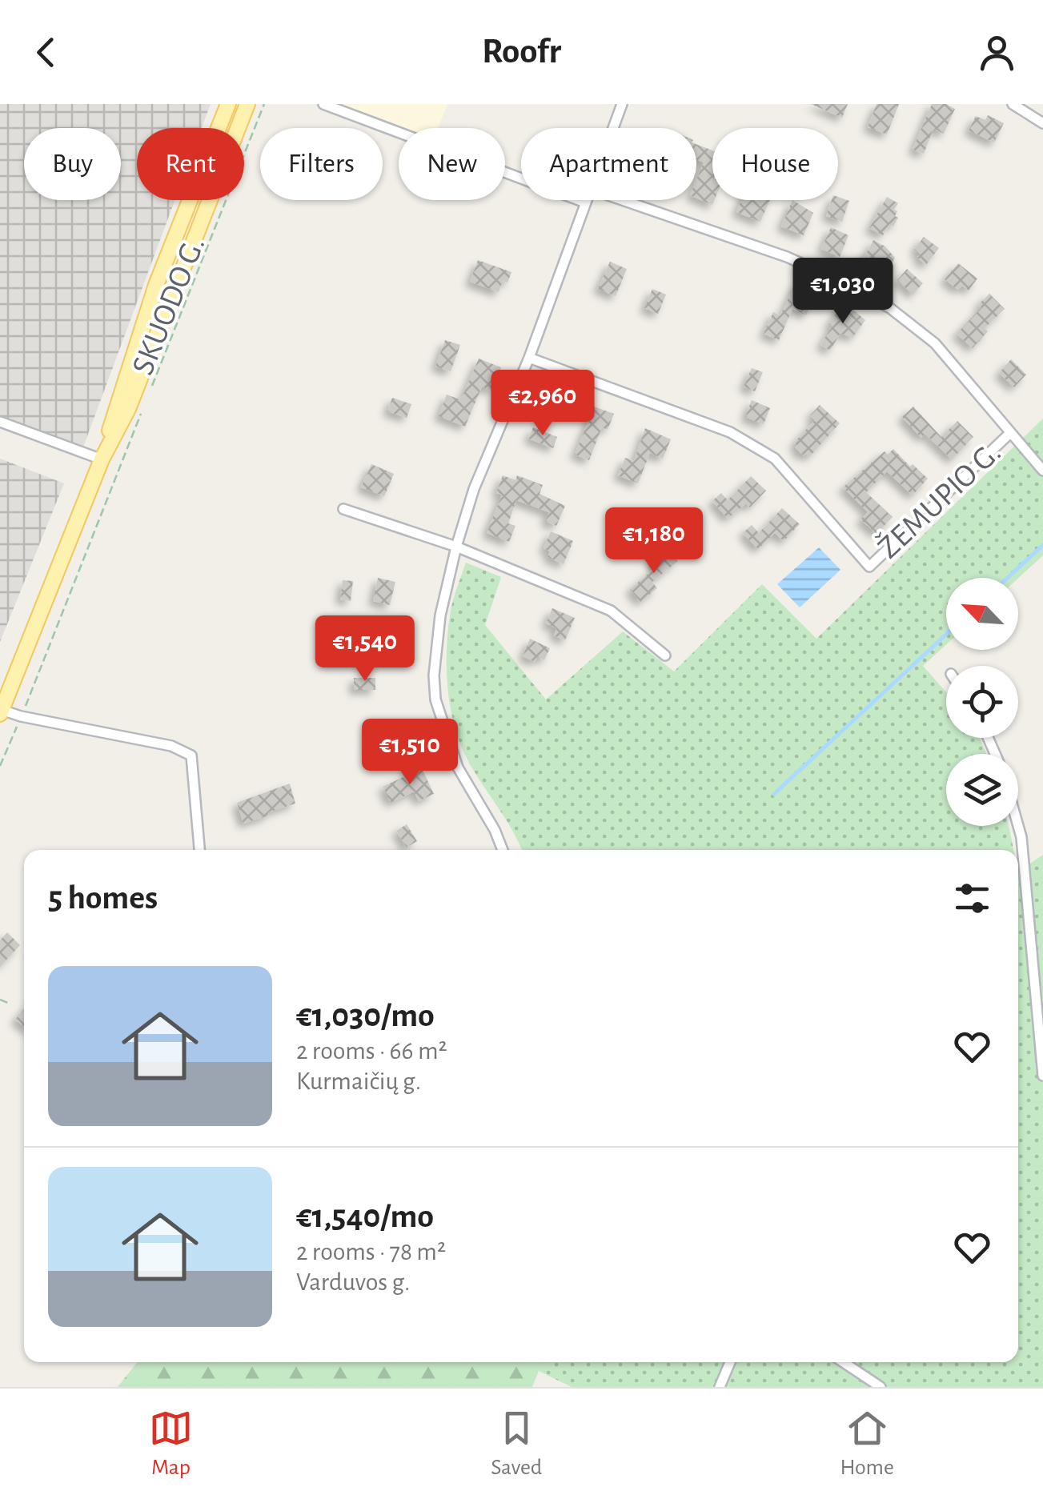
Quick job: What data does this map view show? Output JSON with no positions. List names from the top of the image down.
{
  "streets": {
    "main road": ["SKUODO G."],
    "street": ["ŽEMUPIO G."]
  },
  "north": "top left",
  "page": {
    "header": "Roofr",
    "chip": [
      "Buy",
      "Rent",
      "Filters",
      "New",
      "Apartment",
      "House"
    ],
    "price": [
      "€1,030",
      "€2,960",
      "€1,180",
      "€1,540",
      "€1,510"
    ],
    "heading": "5 homes",
    "list": [
      {
        "name": "€1,030/mo",
        "note": "2 rooms · 66 m² · Kurmaičių g."
      },
      {
        "name": "€1,540/mo",
        "note": "2 rooms · 78 m² · Varduvos g."
      }
    ],
    "tabs": ["Map", "Saved", "Home"]
  }
}
